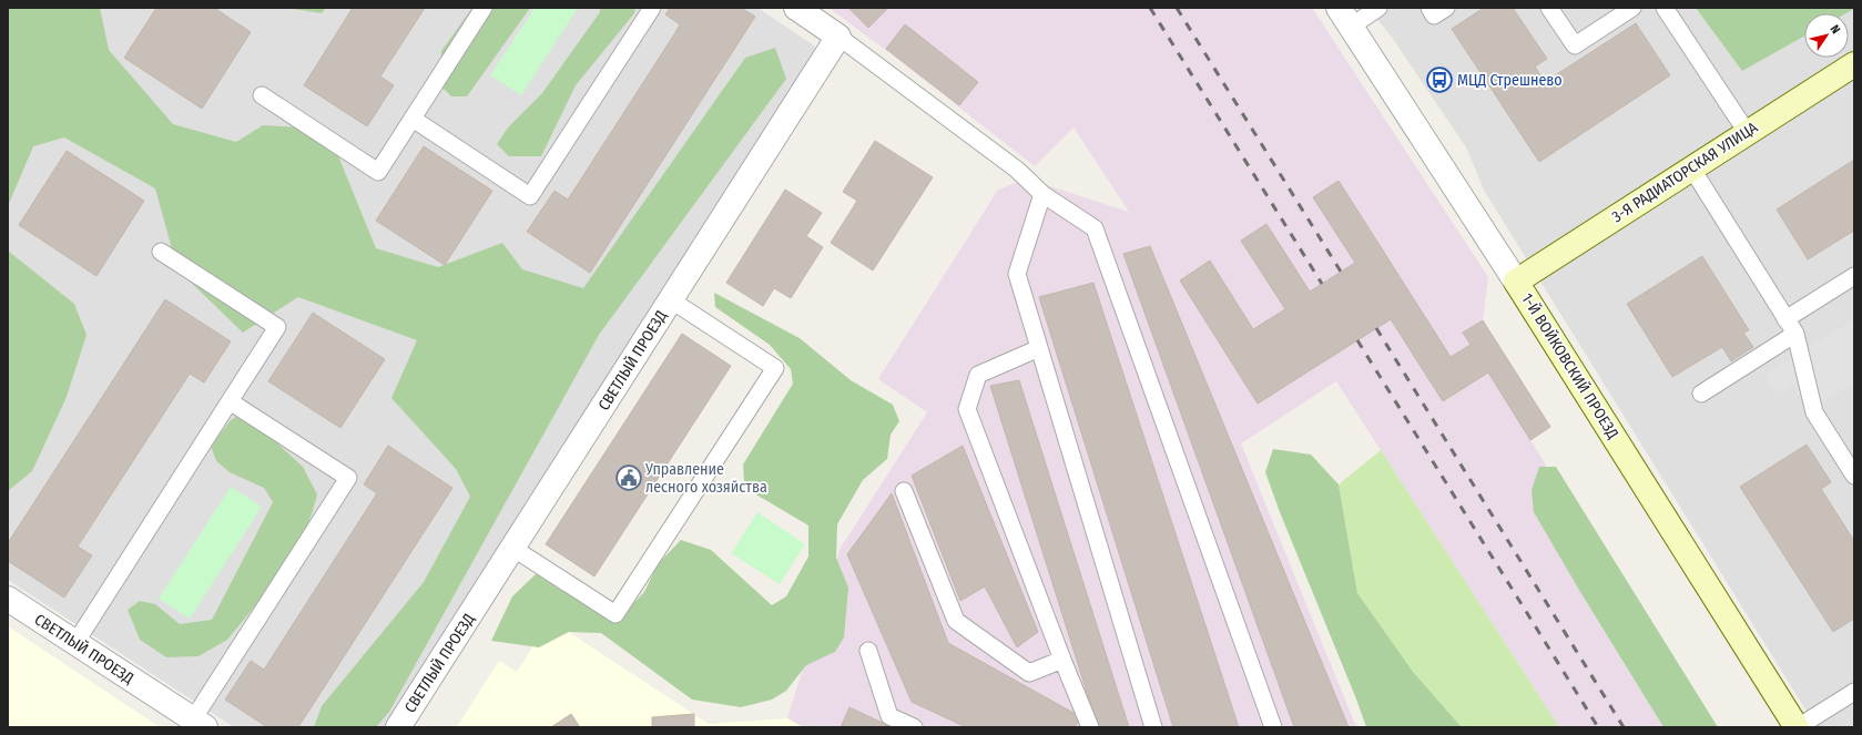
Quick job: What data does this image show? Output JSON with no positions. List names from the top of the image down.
{
  "streets": {
    "street": ["3-Я РАДИАТОРСКАЯ УЛИЦА", "СВЕТЛЫЙ ПРОЕЗД", "1-Й ВОЙКОВСКИЙ ПРОЕЗД"]
  },
  "crossings": [
    ["3-Я РАДИАТОРСКАЯ УЛИЦА", "1-Й ВОЙКОВСКИЙ ПРОЕЗД"]
  ],
  "places": {
    "bus stop": ["МЦД Стрешнево"],
    "public building": ["Управление лесного хозяйства"]
  },
  "north": "top right"
}
